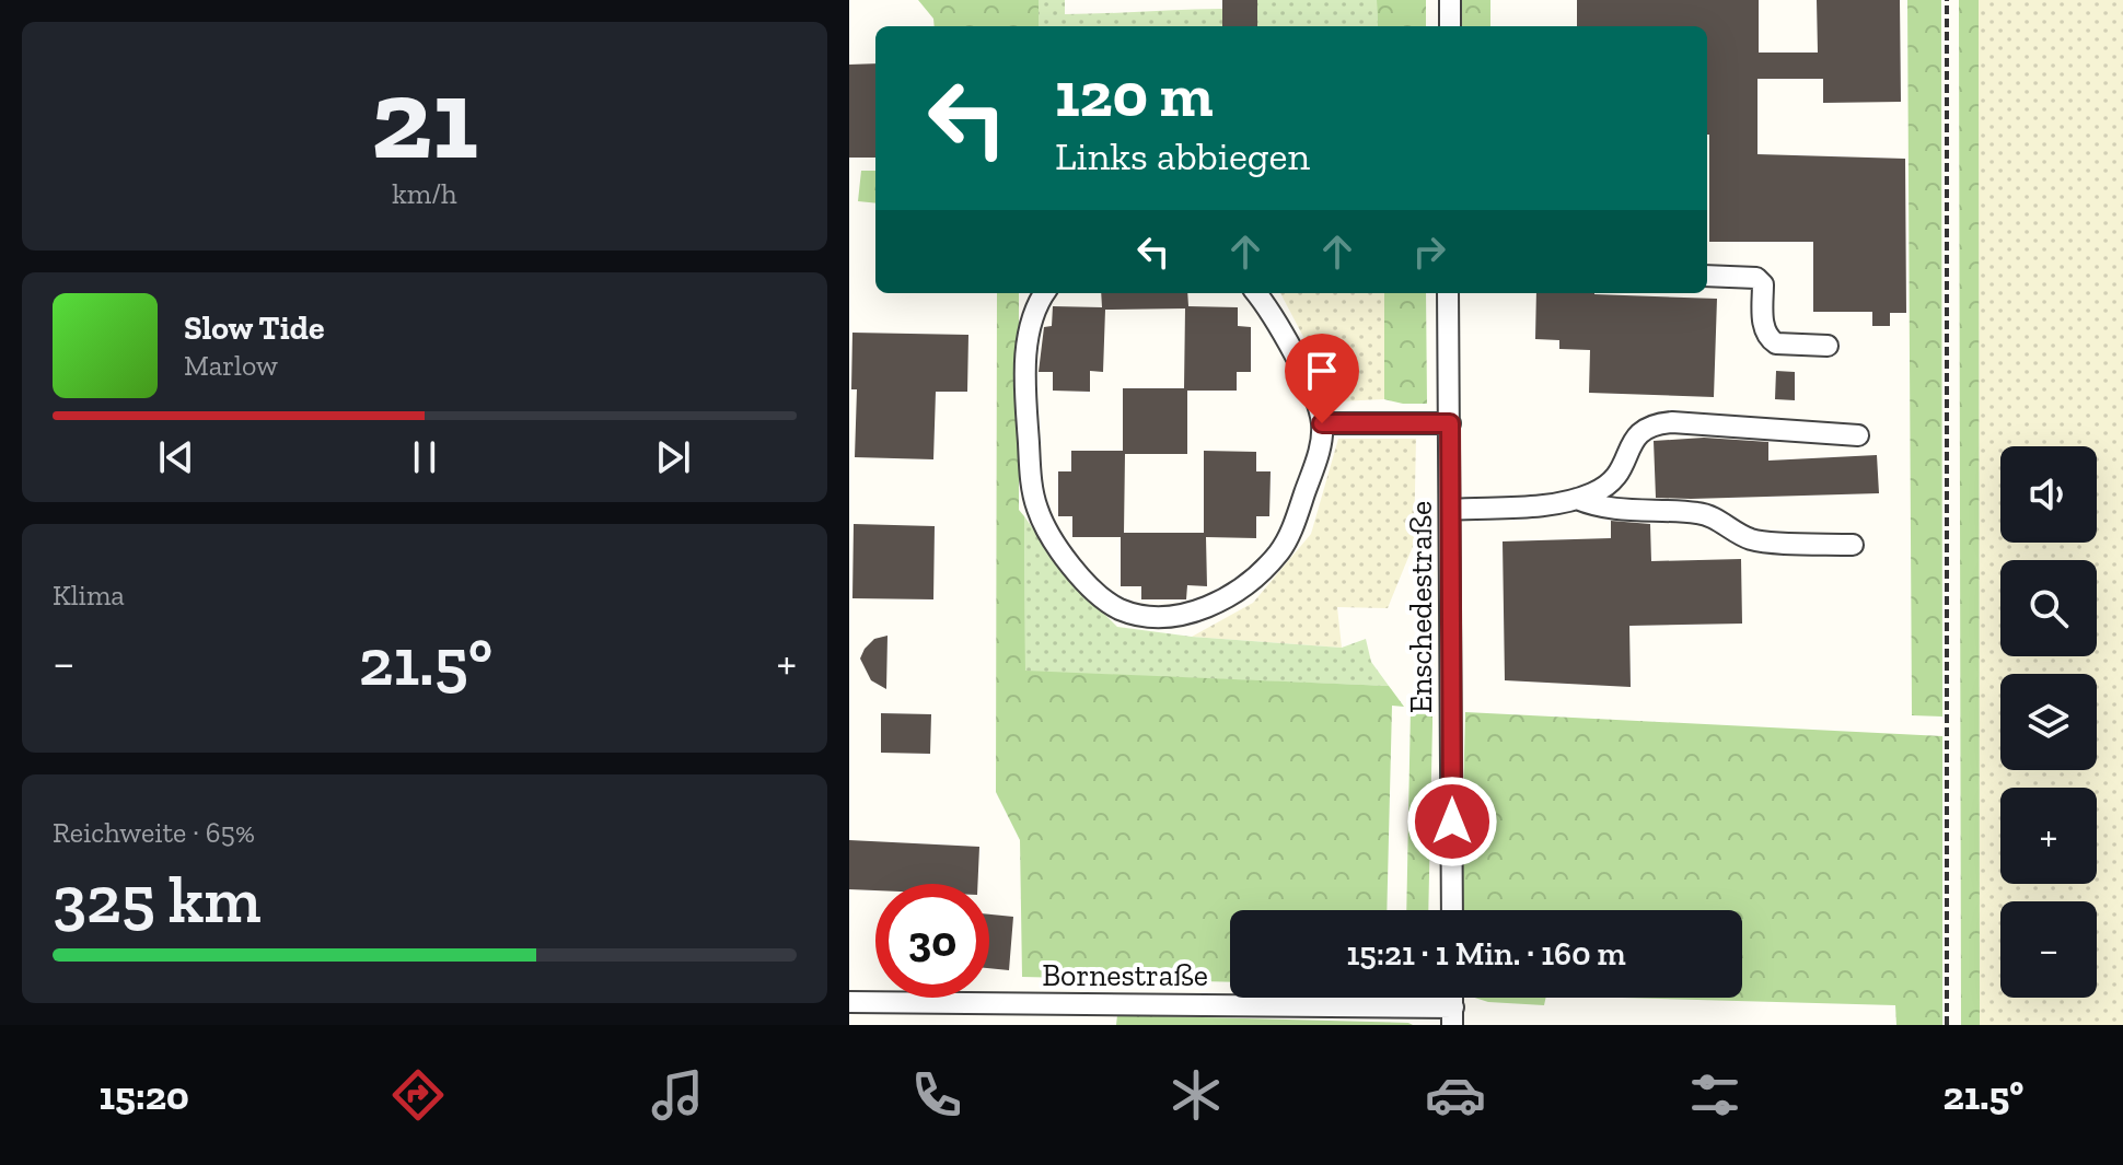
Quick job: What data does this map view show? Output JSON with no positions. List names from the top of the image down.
{
  "streets": {
    "street": ["Enschedestraße", "Bornestraße"]
  },
  "page": {
    "tile": [
      ["21", "km/h"],
      "Klima",
      ["Reichweite · 65%", "325 km"]
    ],
    "turn": ["120 m", "Links abbiegen"],
    "song": ["Slow Tide", "Marlow"],
    "map_buttons": ["+", "−"],
    "heat": ["−", "21.5°", "+"],
    "limit": "30",
    "trip": "15:21 · 1 Min. · 160 m",
    "tabs": ["15:20", "21.5°"]
  }
}
